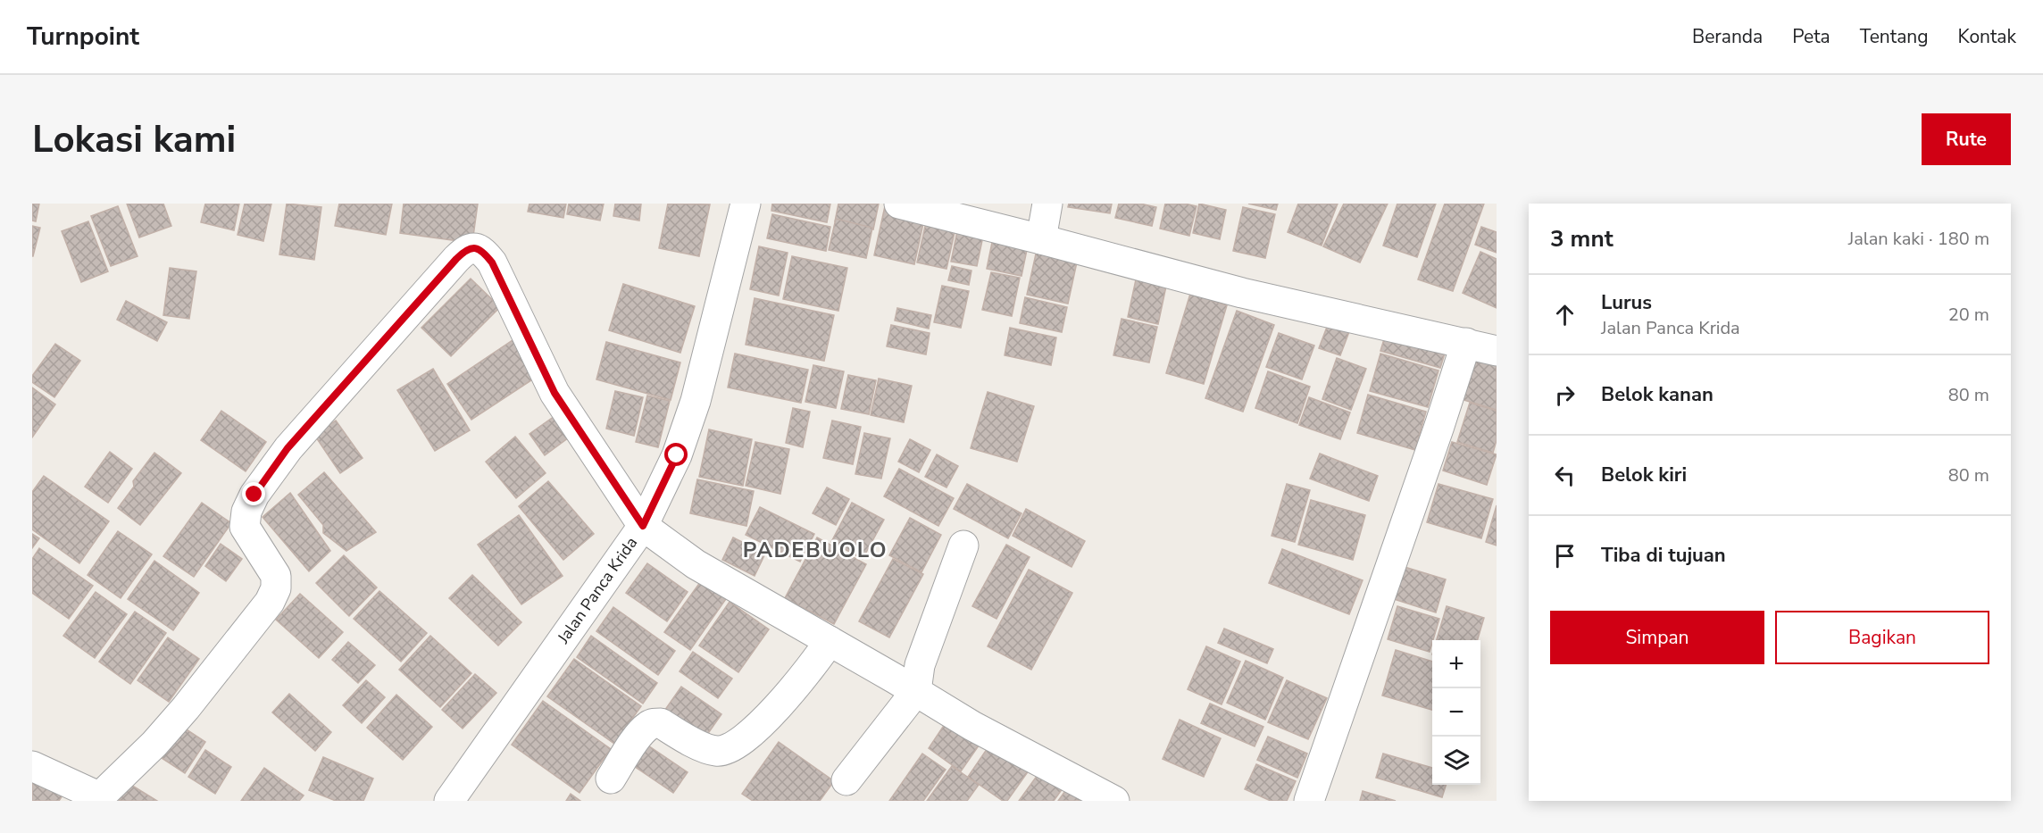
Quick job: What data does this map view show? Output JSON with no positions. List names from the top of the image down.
{
  "streets": {
    "street": ["Jalan Panca Krida"]
  },
  "districts": ["PADEBUOLO"],
  "page": {
    "header": "Turnpoint",
    "nav": [
      "Beranda",
      "Peta",
      "Tentang",
      "Kontak"
    ],
    "buttons": [
      "Rute",
      ["Simpan", "Bagikan"]
    ],
    "title": "Lokasi kami",
    "heading": ["3 mnt", "Jalan kaki · 180 m"],
    "list": [
      ["Lurus", "Jalan Panca Krida", "20 m"],
      ["Belok kanan", "80 m"],
      ["Belok kiri", "80 m"],
      "Tiba di tujuan"
    ],
    "map_buttons": ["+", "−"]
  }
}
